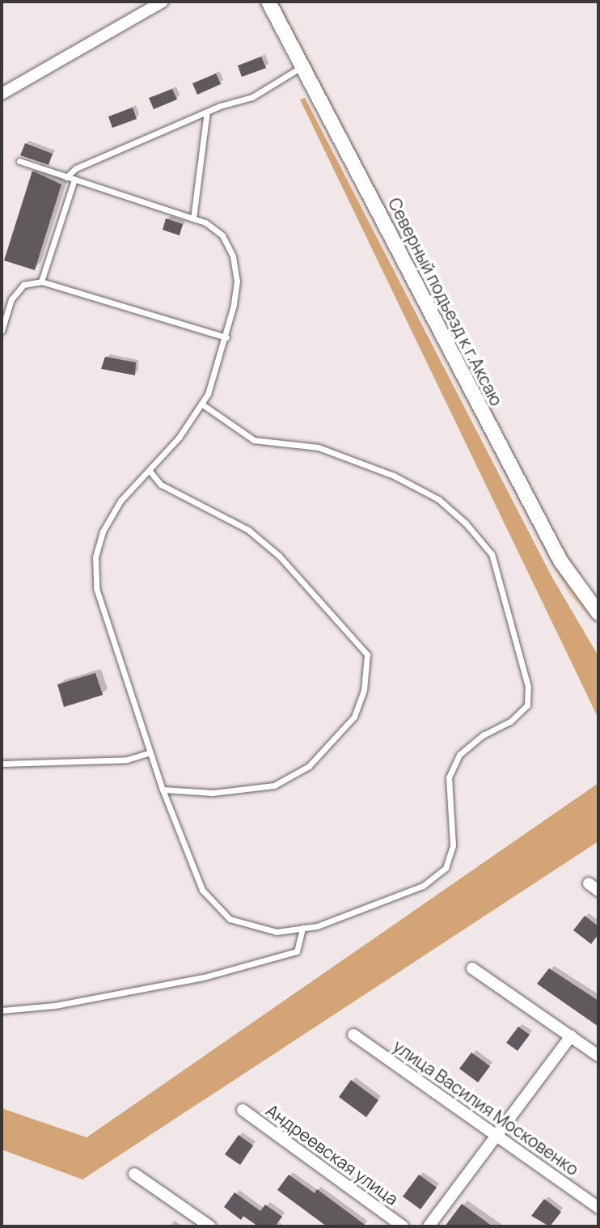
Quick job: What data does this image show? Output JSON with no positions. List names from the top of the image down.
{
  "streets": {
    "street": ["Северный подъезд к г.Аксаю", "улица Василия Московенко", "Андреевская улица"]
  }
}
